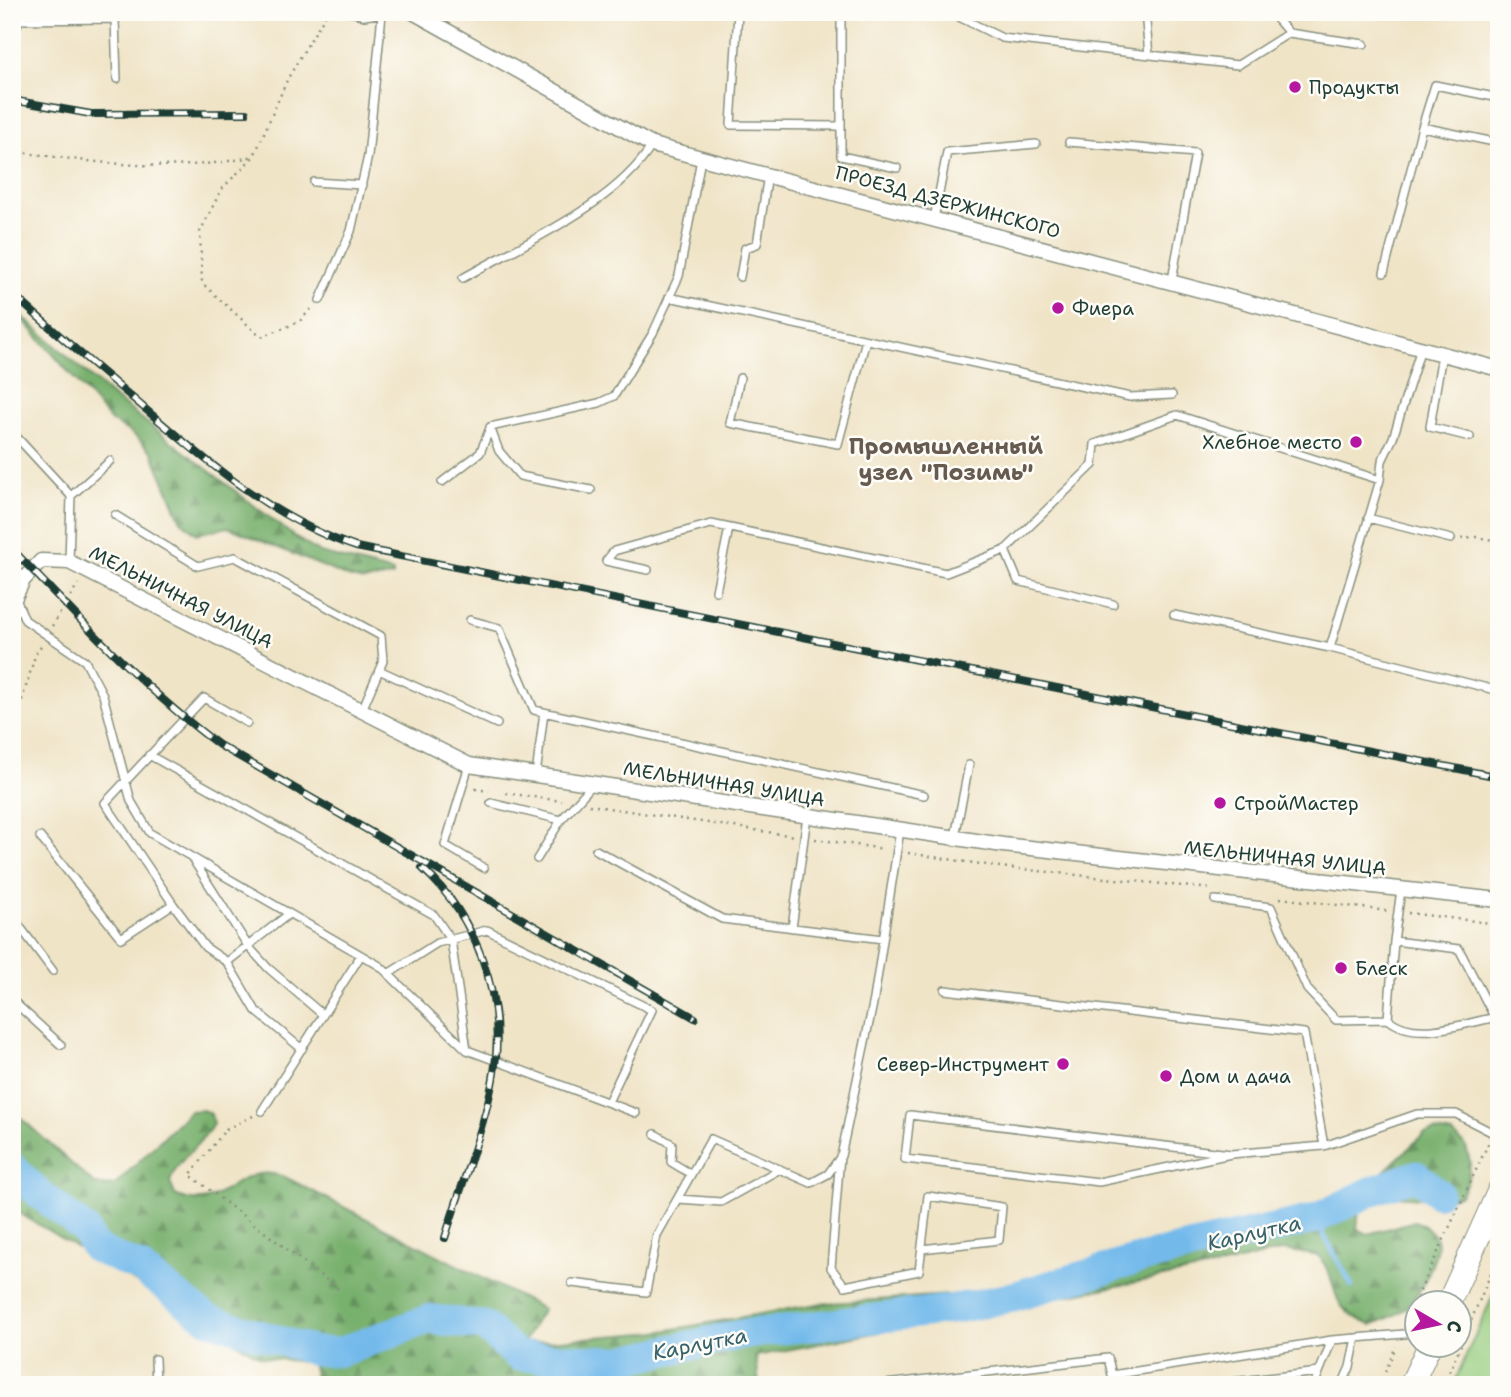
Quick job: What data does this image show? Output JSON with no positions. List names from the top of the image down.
{
  "streets": {
    "street": ["ПРОЕЗД ДЗЕРЖИНСКОГО", "МЕЛЬНИЧНАЯ УЛИЦА"]
  },
  "districts": ["Промышленный узел \"Позимь\""],
  "water": ["Карлутка"],
  "places": [
    "Продукты",
    "Фиера",
    "Хлебное место",
    "СтройМастер",
    "Блеск",
    "Север-Инструмент",
    "Дом и дача"
  ],
  "north": "right"
}
